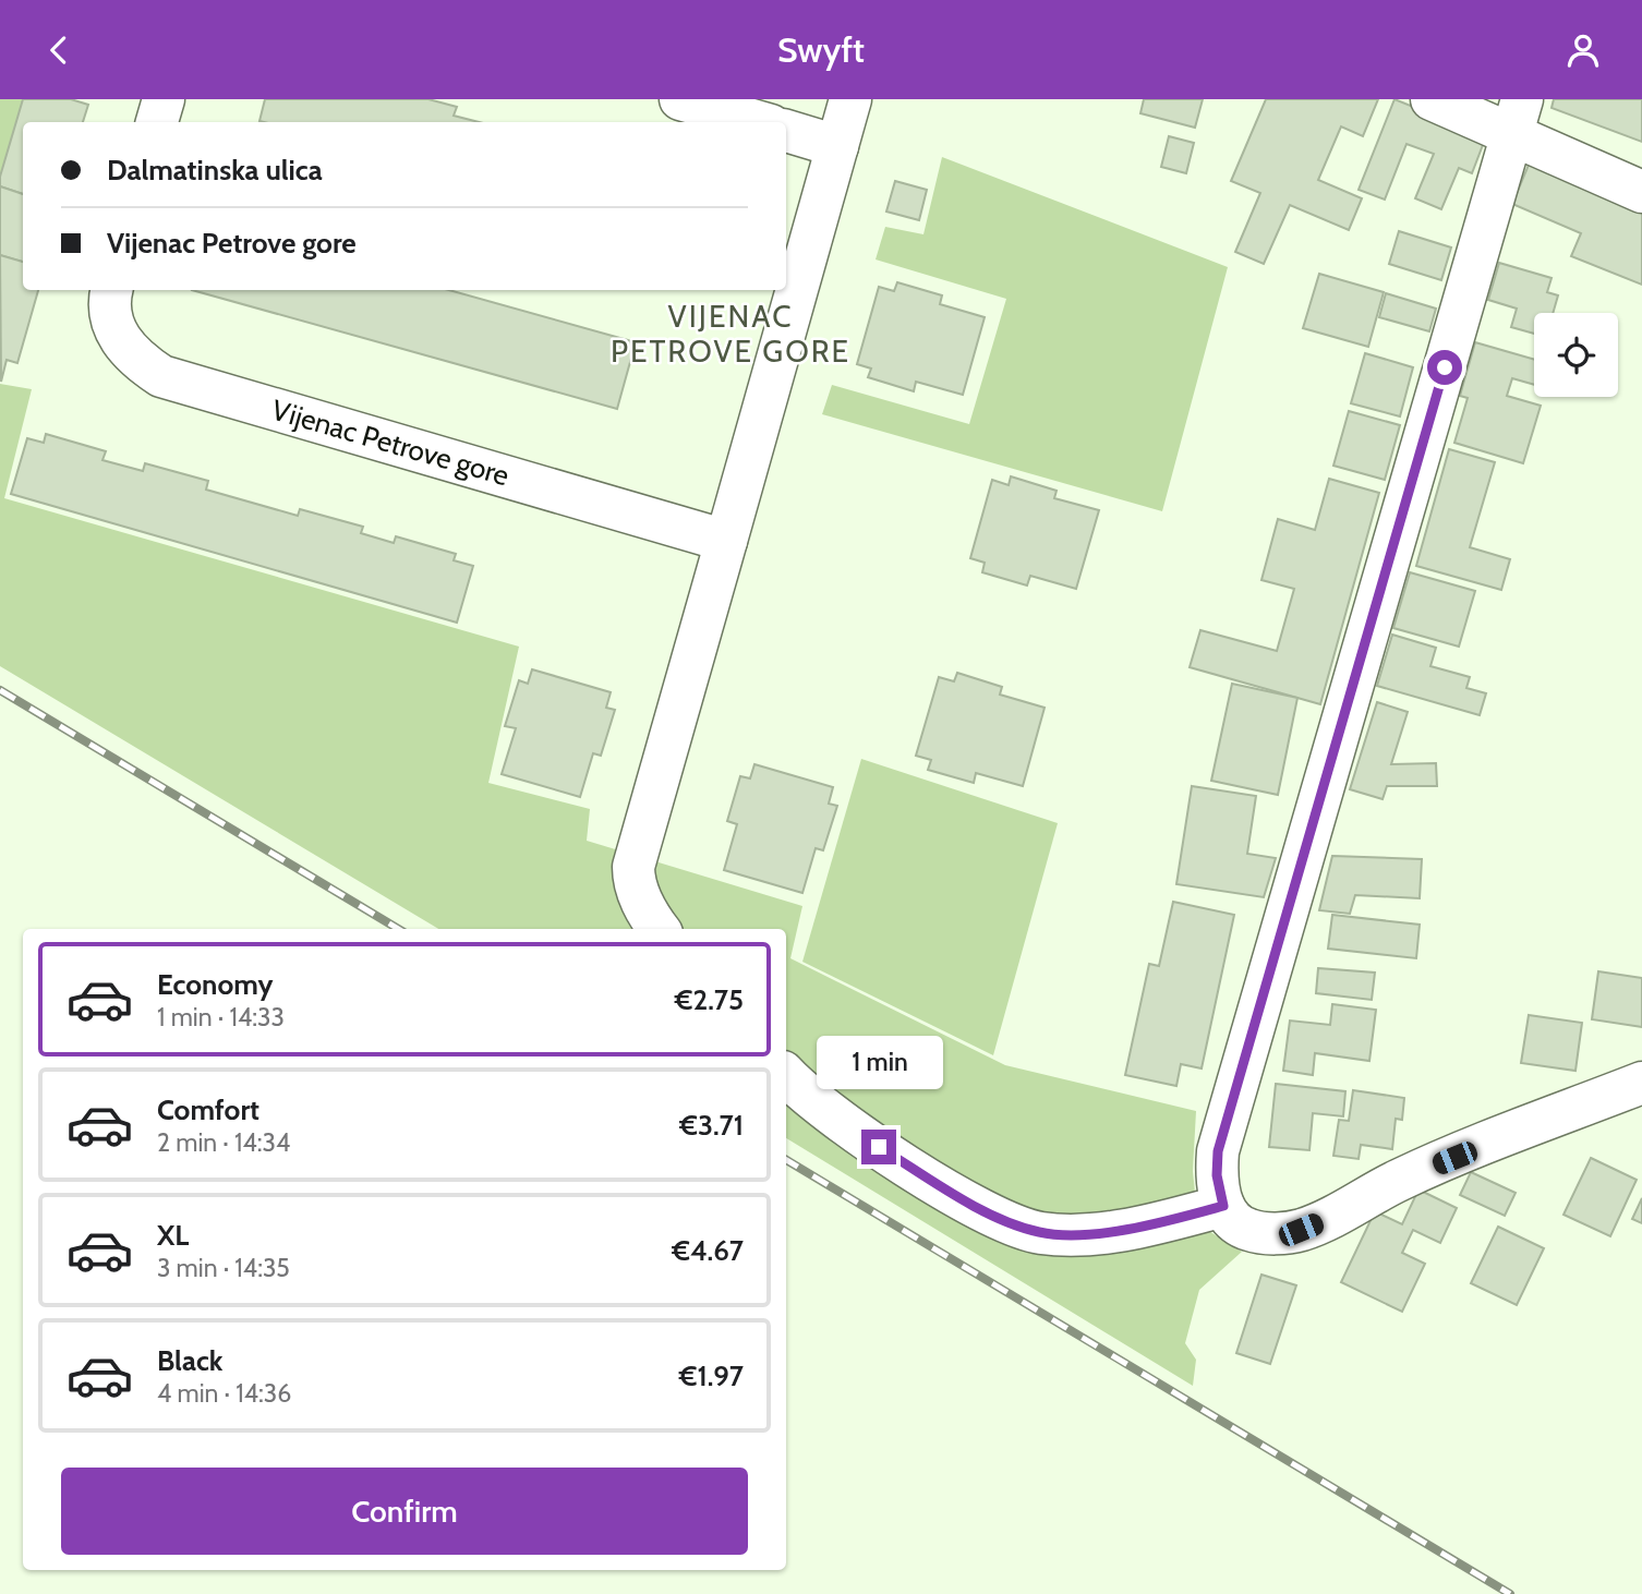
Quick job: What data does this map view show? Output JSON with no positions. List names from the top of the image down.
{
  "streets": {
    "street": ["Vijenac Petrove gore"]
  },
  "districts": ["VIJENAC PETROVE GORE"],
  "page": {
    "header": "Swyft",
    "banner": ["Dalmatinska ulica", "Vijenac Petrove gore"],
    "list": [
      {
        "name": "Economy",
        "note": "1 min · 14:33",
        "value": "€2.75"
      },
      {
        "name": "Comfort",
        "note": "2 min · 14:34",
        "value": "€3.71"
      },
      {
        "name": "XL",
        "note": "3 min · 14:35",
        "value": "€4.67"
      },
      {
        "name": "Black",
        "note": "4 min · 14:36",
        "value": "€1.97"
      }
    ],
    "bubble": "1 min",
    "buttons": "Confirm"
  }
}
